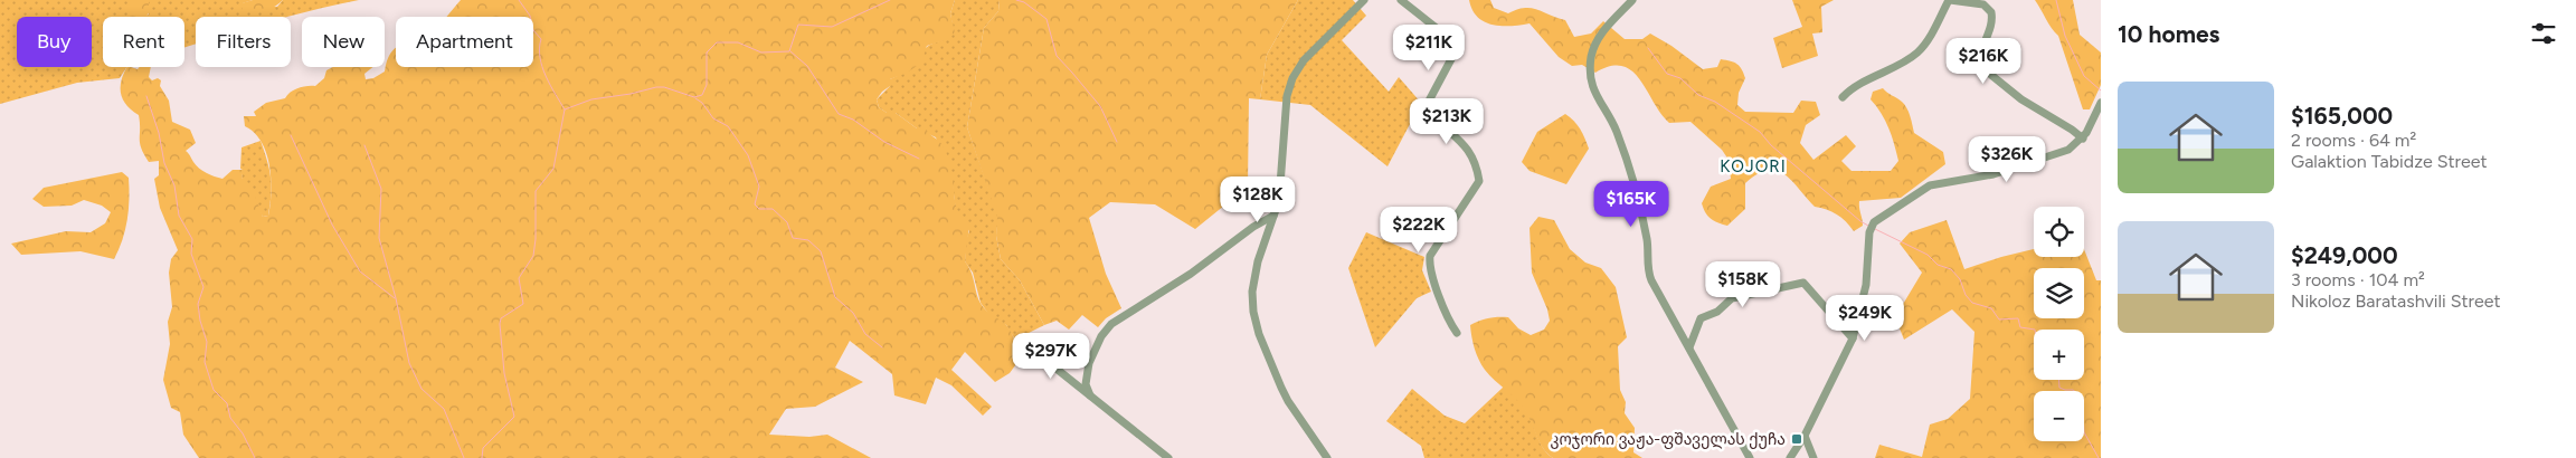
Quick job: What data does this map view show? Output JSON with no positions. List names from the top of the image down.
{
  "districts": ["KOJORI"],
  "places": {
    "transit": ["კოჯორი ვაჟა-ფშაველას ქუჩა"]
  },
  "page": {
    "heading": "10 homes",
    "chip": [
      "Buy",
      "Rent",
      "Filters",
      "New",
      "Apartment"
    ],
    "price": [
      "$211K",
      "$216K",
      "$213K",
      "$326K",
      "$128K",
      "$165K",
      "$222K",
      "$158K",
      "$249K",
      "$297K"
    ],
    "list": [
      {
        "name": "$165,000",
        "note": "2 rooms · 64 m² · Galaktion Tabidze Street"
      },
      {
        "name": "$249,000",
        "note": "3 rooms · 104 m² · Nikoloz Baratashvili Street"
      }
    ],
    "map_buttons": ["+", "−"]
  }
}
